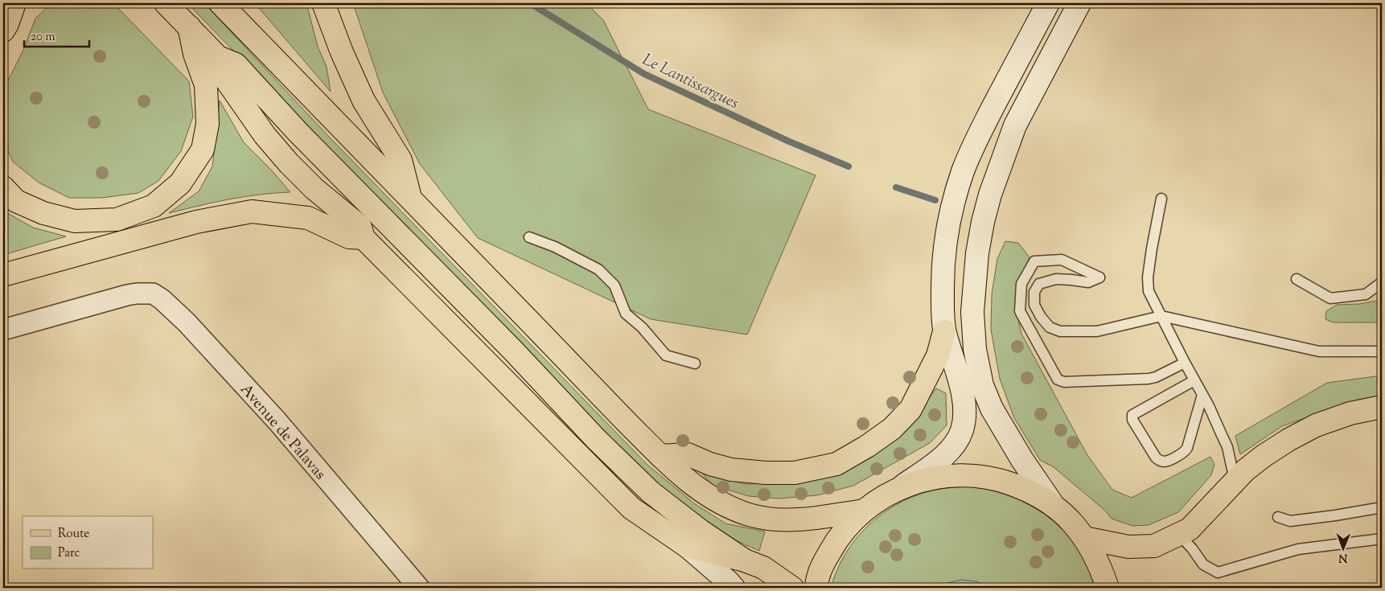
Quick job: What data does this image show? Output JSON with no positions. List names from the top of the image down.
{
  "streets": {
    "street": ["Avenue de Palavas"]
  },
  "water": ["Le Lantissargues"],
  "legend": ["Route", "Parc"],
  "scale_bar": "20 m",
  "north": "bottom"
}
